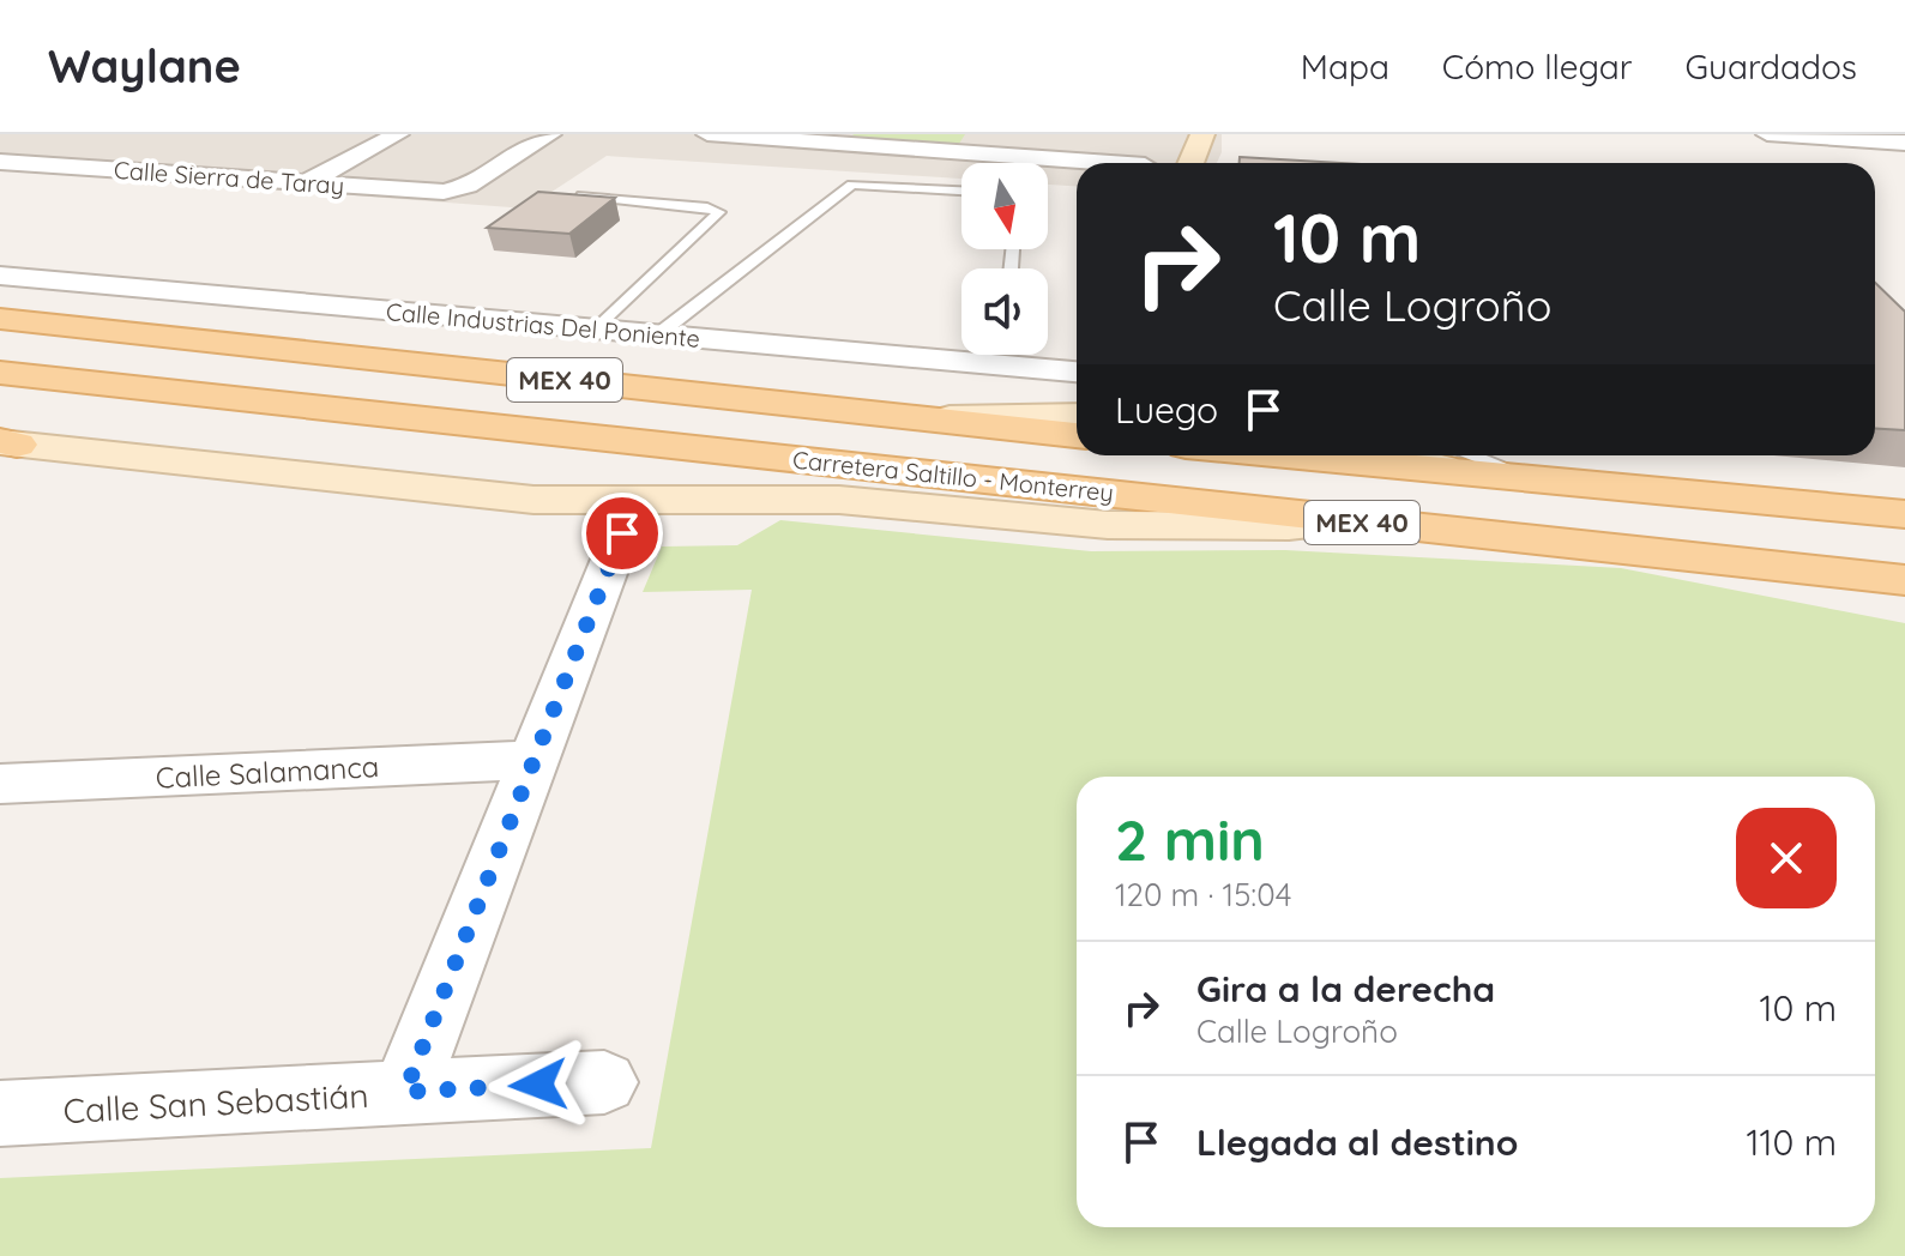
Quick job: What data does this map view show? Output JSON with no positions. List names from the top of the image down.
{
  "streets": {
    "main road": ["MEX 40", "Carretera Saltillo - Monterrey"],
    "street": [
      "Calle Sierra de Taray",
      "Calle Industrias Del Poniente",
      "Calle Salamanca",
      "Calle San Sebastián"
    ]
  },
  "north": "bottom",
  "page": {
    "header": "Waylane",
    "nav": ["Mapa", "Cómo llegar", "Guardados"],
    "turn": ["10 m", "Calle Logroño"],
    "then": "Luego",
    "heading": ["2 min", "120 m · 15:04"],
    "list": [
      {
        "name": "Gira a la derecha",
        "note": "Calle Logroño",
        "value": "10 m"
      },
      {
        "name": "Llegada al destino",
        "value": "110 m"
      }
    ]
  }
}
